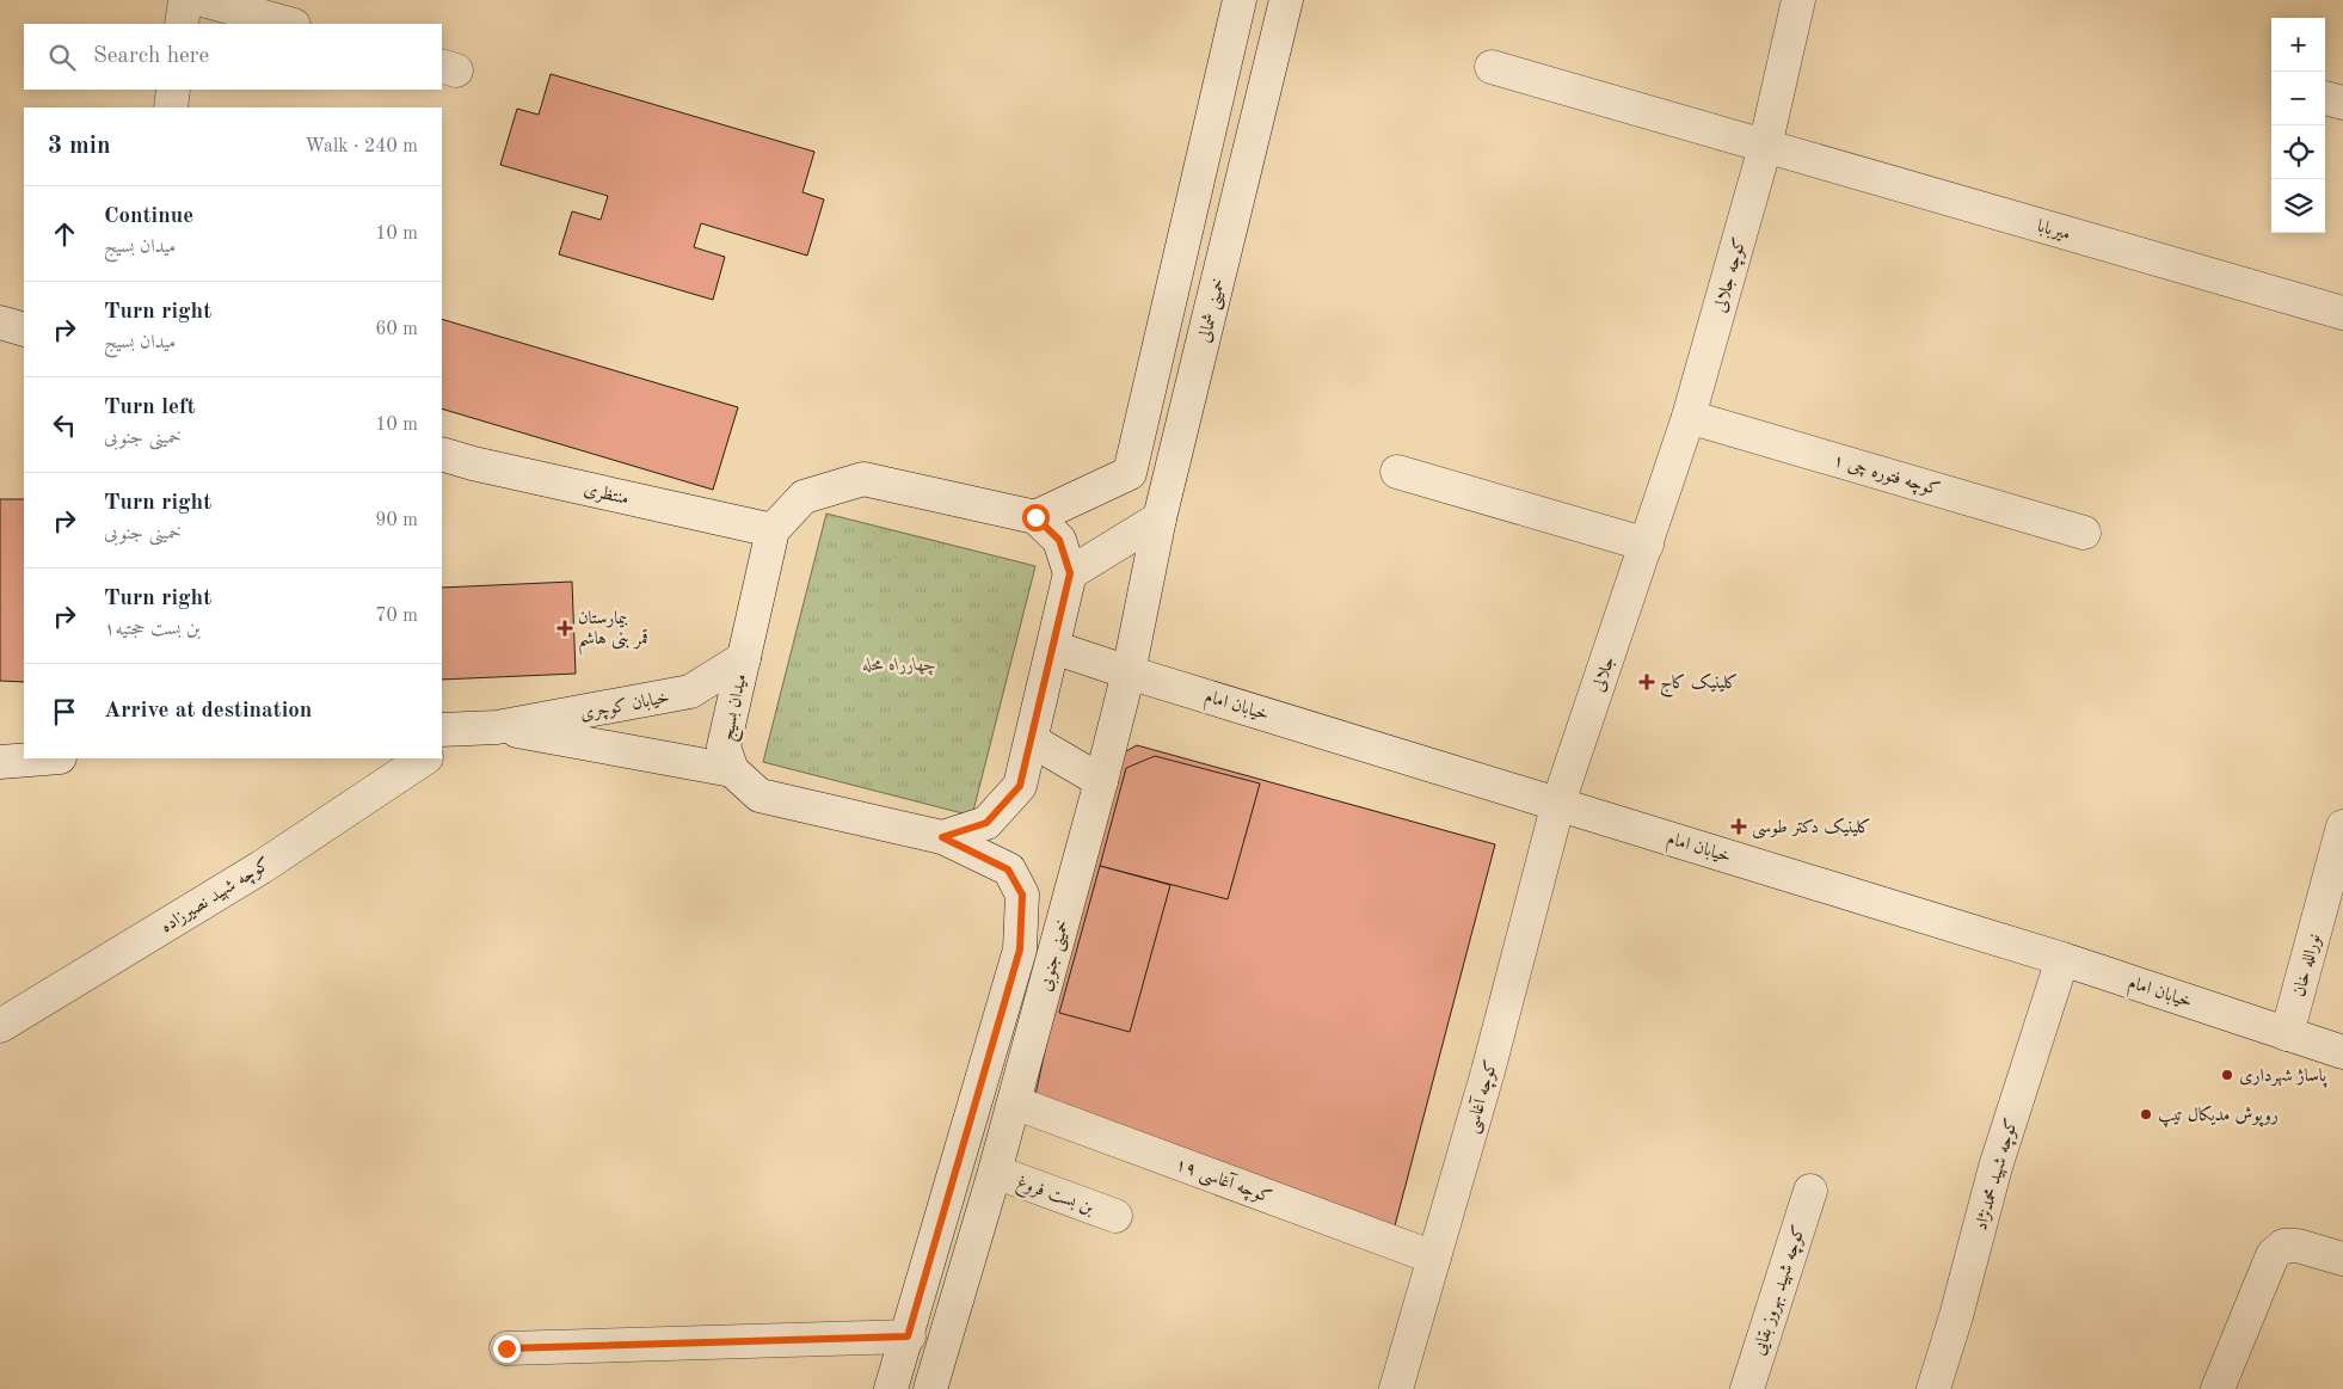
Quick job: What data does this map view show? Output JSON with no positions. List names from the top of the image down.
{
  "streets": {
    "street": [
      "میربابا",
      "کوچه جلالی",
      "خمینی شمالی",
      "کوچه فتوره چی ۱",
      "منتظری",
      "جلالی",
      "خیابان کوچری",
      "خیابان امام",
      "میدان بسیج",
      "کوچه شهید نصیرزاده",
      "خمینی جنوبی",
      "نورالله خان",
      "کوچه آغاسی",
      "کوچه شهید محمدنژاد",
      "کوچه آغاسی ۱۹",
      "بن بست فروغ",
      "کوچه شهید بهروز بقایی"
    ]
  },
  "crossings": [
    ["میربابا", "کوچه جلالی"],
    ["کوچه جلالی", "کوچه فتوره چی ۱"],
    ["کوچه جلالی", "جلالی"],
    ["خمینی شمالی", "خمینی جنوبی"],
    ["منتظری", "میدان بسیج"],
    ["جلالی", "خیابان امام"],
    ["جلالی", "کوچه آغاسی"],
    ["خیابان کوچری", "میدان بسیج"],
    ["خیابان امام", "خمینی جنوبی"],
    ["خیابان امام", "نورالله خان"],
    ["خیابان امام", "کوچه آغاسی"],
    ["خیابان امام", "کوچه شهید محمدنژاد"],
    ["خمینی جنوبی", "کوچه آغاسی ۱۹"],
    ["خمینی جنوبی", "بن بست فروغ"],
    ["کوچه آغاسی", "کوچه آغاسی ۱۹"]
  ],
  "parks": ["چهارراه محله"],
  "places": {
    "health": ["بیمارستان قمر بنی هاشم", "کلینیک کاج", "کلینیک دکتر طوسی"],
    "other": ["پاساژ شهرداری", "روپوش مدیکال تیپ"]
  },
  "page": {
    "map_buttons": ["+", "−"],
    "search": "Search here",
    "heading": ["3 min", "Walk · 240 m"],
    "list": [
      ["Continue", "میدان بسیج", "10 m"],
      ["Turn right", "میدان بسیج", "60 m"],
      ["Turn left", "خمینی جنوبی", "10 m"],
      ["Turn right", "خمینی جنوبی", "90 m"],
      ["Turn right", "بن بست حجتیه۱", "70 m"],
      "Arrive at destination"
    ]
  }
}
